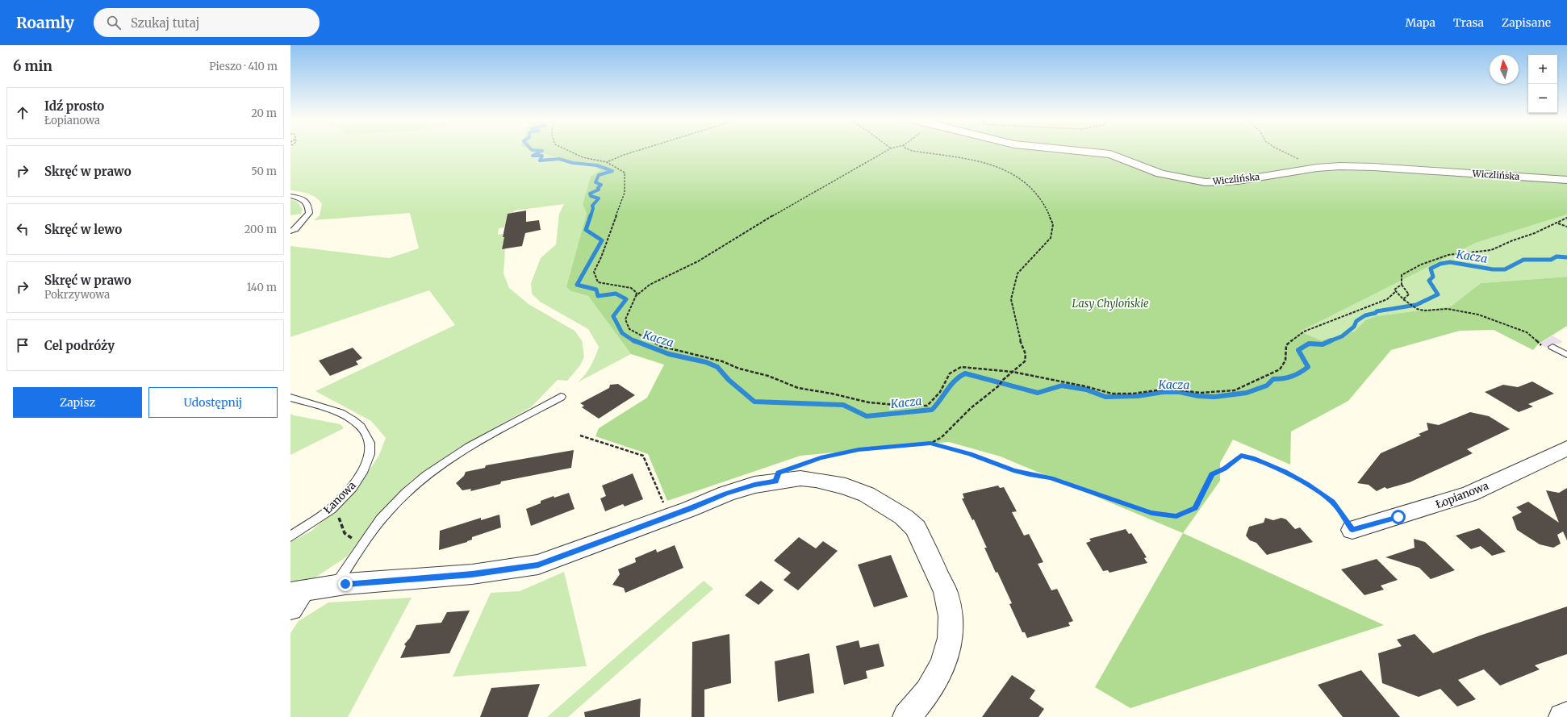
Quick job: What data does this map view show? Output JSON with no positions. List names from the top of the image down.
{
  "streets": {
    "street": ["Wiczlińska", "Łopianowa"],
    "lane": ["Łanowa"]
  },
  "water": ["Kacza"],
  "parks": ["Lasy Chylońskie"],
  "north": "top",
  "page": {
    "header": "Roamly",
    "search": "Szukaj tutaj",
    "nav": ["Mapa", "Trasa", "Zapisane"],
    "heading": ["6 min", "Pieszo · 410 m"],
    "map_buttons": ["+", "−"],
    "list": [
      ["Idź prosto", "Łopianowa", "20 m"],
      ["Skręć w prawo", "50 m"],
      ["Skręć w lewo", "200 m"],
      ["Skręć w prawo", "Pokrzywowa", "140 m"],
      "Cel podróży"
    ],
    "buttons": ["Zapisz", "Udostępnij"]
  }
}
